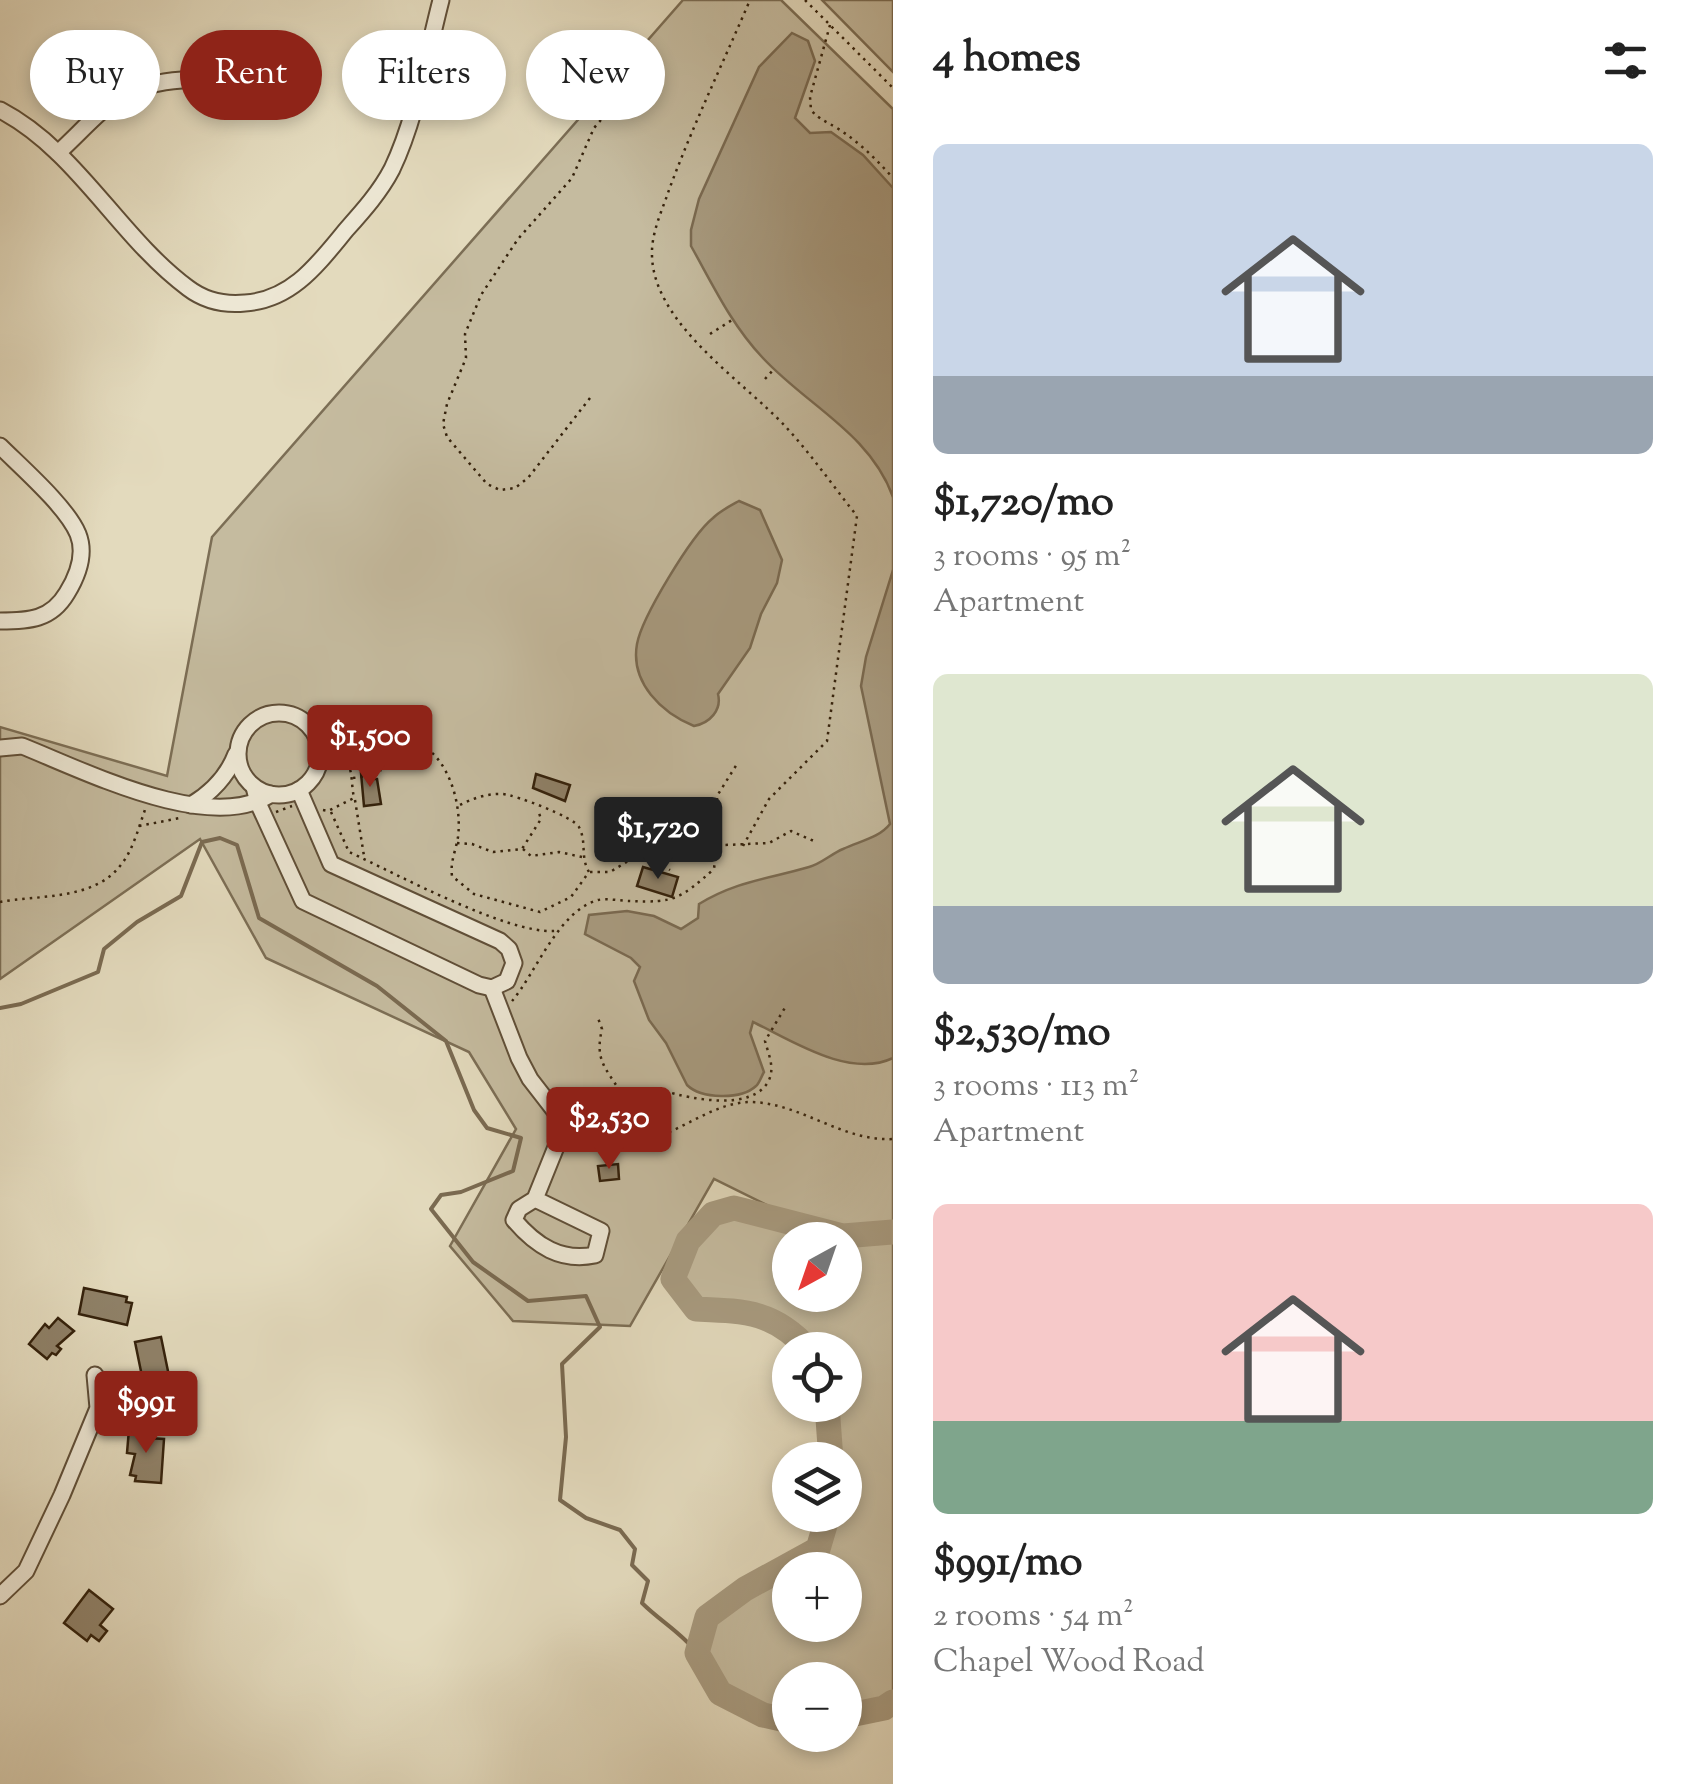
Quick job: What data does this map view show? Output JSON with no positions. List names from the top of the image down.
{
  "north": "bottom left",
  "page": {
    "heading": "4 homes",
    "chip": [
      "Buy",
      "Rent",
      "Filters",
      "New"
    ],
    "list": [
      {
        "name": "$1,720/mo",
        "note": "3 rooms · 95 m² · Apartment"
      },
      {
        "name": "$2,530/mo",
        "note": "3 rooms · 113 m² · Apartment"
      },
      {
        "name": "$991/mo",
        "note": "2 rooms · 54 m² · Chapel Wood Road"
      }
    ],
    "price": [
      "$1,500",
      "$1,720",
      "$2,530",
      "$991"
    ],
    "map_buttons": ["+", "−"]
  }
}
